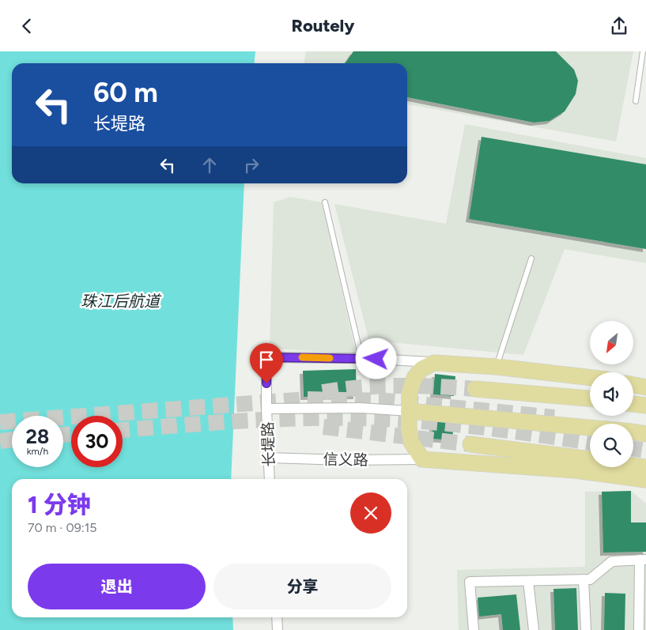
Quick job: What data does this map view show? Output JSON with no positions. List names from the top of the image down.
{
  "streets": {
    "street": ["长堤路", "信义路"]
  },
  "crossings": [
    ["长堤路", "信义路"]
  ],
  "water": ["珠江后航道"],
  "north": "bottom left",
  "page": {
    "header": "Routely",
    "turn": ["60 m", "长堤路"],
    "speed": "28 km/h",
    "limit": "30",
    "heading": ["1 分钟", "70 m · 09:15"],
    "buttons": ["退出", "分享"]
  }
}
